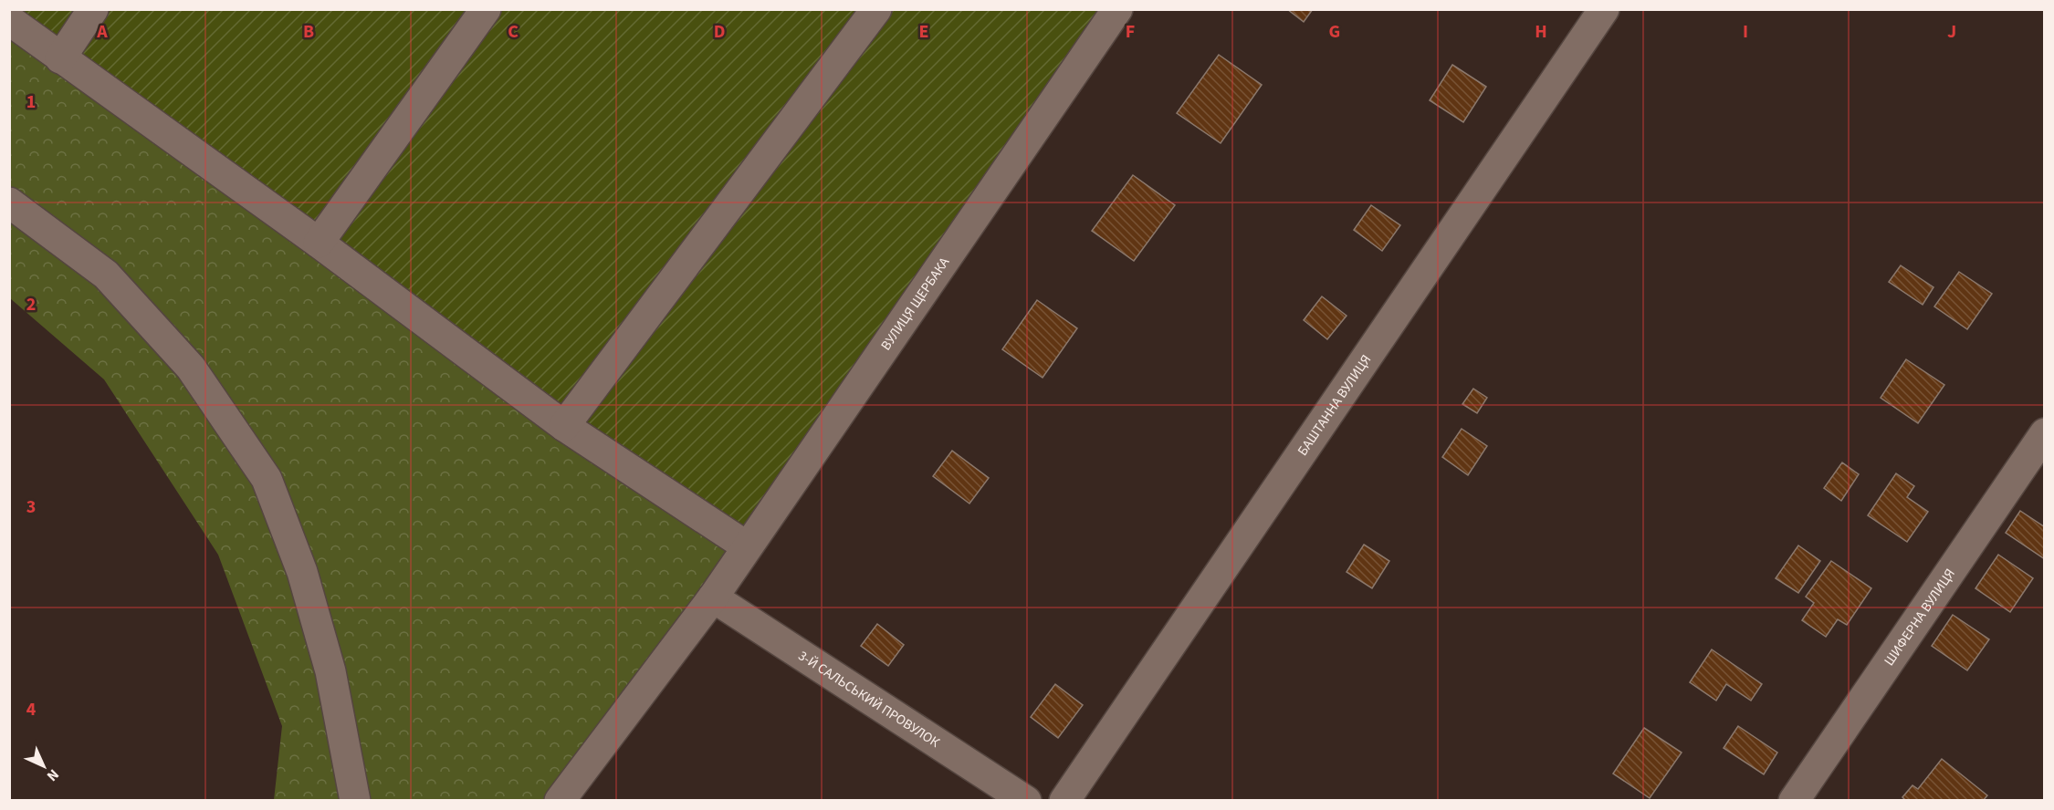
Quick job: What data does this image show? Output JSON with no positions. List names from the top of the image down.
{
  "streets": {
    "street": [
      "ВУЛИЦЯ ЩЕРБАКА",
      "БАШТАННА ВУЛИЦЯ",
      "ШИФЕРНА ВУЛИЦЯ",
      "3-Й САЛЬСЬКИЙ ПРОВУЛОК"
    ]
  },
  "crossings": [
    ["ВУЛИЦЯ ЩЕРБАКА", "3-Й САЛЬСЬКИЙ ПРОВУЛОК"]
  ],
  "north": "bottom right",
  "grid": {
    "columns": [
      "A",
      "B",
      "C",
      "D",
      "E",
      "F",
      "G",
      "H",
      "I",
      "J"
    ],
    "rows": [
      "1",
      "2",
      "3",
      "4"
    ]
  }
}
